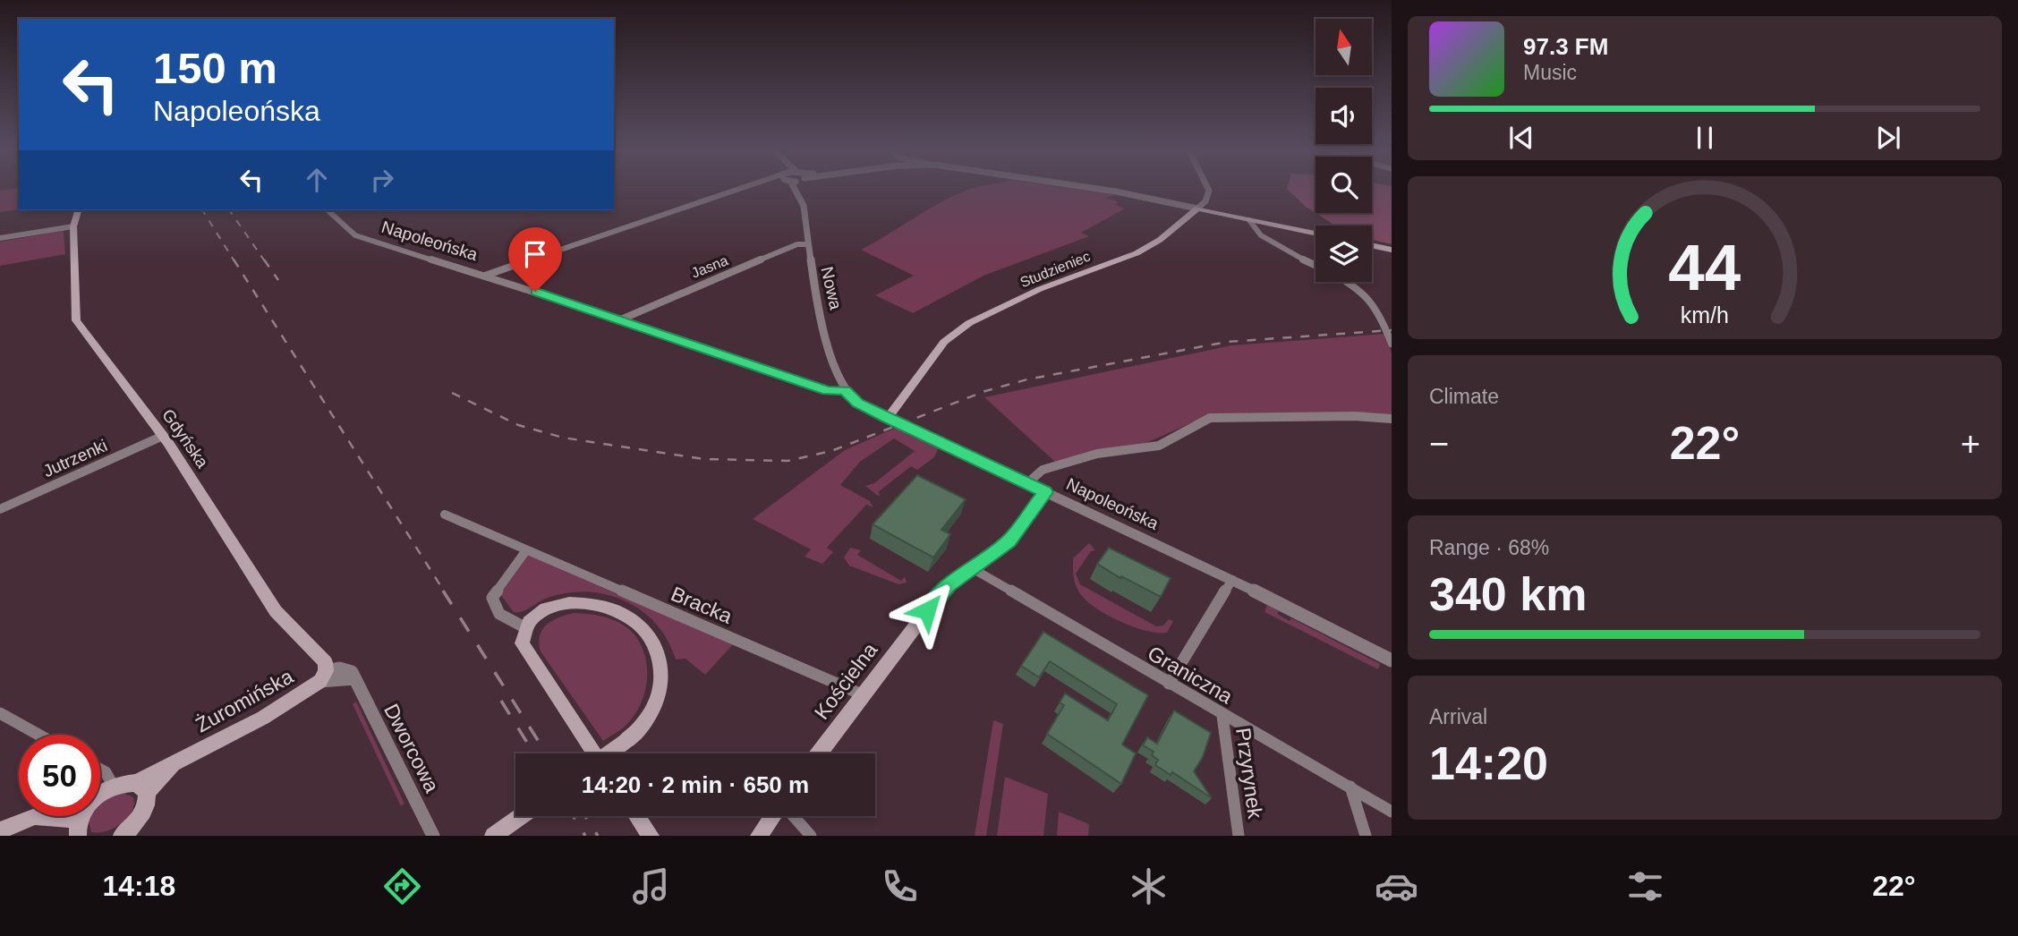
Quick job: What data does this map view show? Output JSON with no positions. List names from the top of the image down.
{
  "streets": {
    "main road": [
      "Napoleońska",
      "Studzieniec",
      "Gdyńska",
      "Kościelna",
      "Żuromińska"
    ],
    "street": [
      "Jasna",
      "Nowa",
      "Jutrzenki",
      "Bracka",
      "Graniczna",
      "Dworcowa",
      "Przyrynek"
    ]
  },
  "crossings": [
    ["Napoleońska", "Jasna"],
    ["Napoleońska", "Studzieniec"],
    ["Napoleońska", "Nowa"],
    ["Napoleońska", "Kościelna"],
    ["Jasna", "Nowa"],
    ["Gdyńska", "Jutrzenki"],
    ["Gdyńska", "Żuromińska"],
    ["Gdyńska", "Dworcowa"],
    ["Bracka", "Kościelna"],
    ["Graniczna", "Kościelna"],
    ["Graniczna", "Przyrynek"],
    ["Żuromińska", "Dworcowa"]
  ],
  "north": "top",
  "page": {
    "turn": ["150 m", "Napoleońska"],
    "song": ["97.3 FM", "Music"],
    "tile": [
      "Climate",
      ["Range · 68%", "340 km"],
      ["Arrival", "14:20"]
    ],
    "heat": ["−", "22°", "+"],
    "limit": "50",
    "trip": "14:20 · 2 min · 650 m",
    "tabs": ["14:18", "22°"],
    "gauge": ["44", "km/h"]
  }
}
